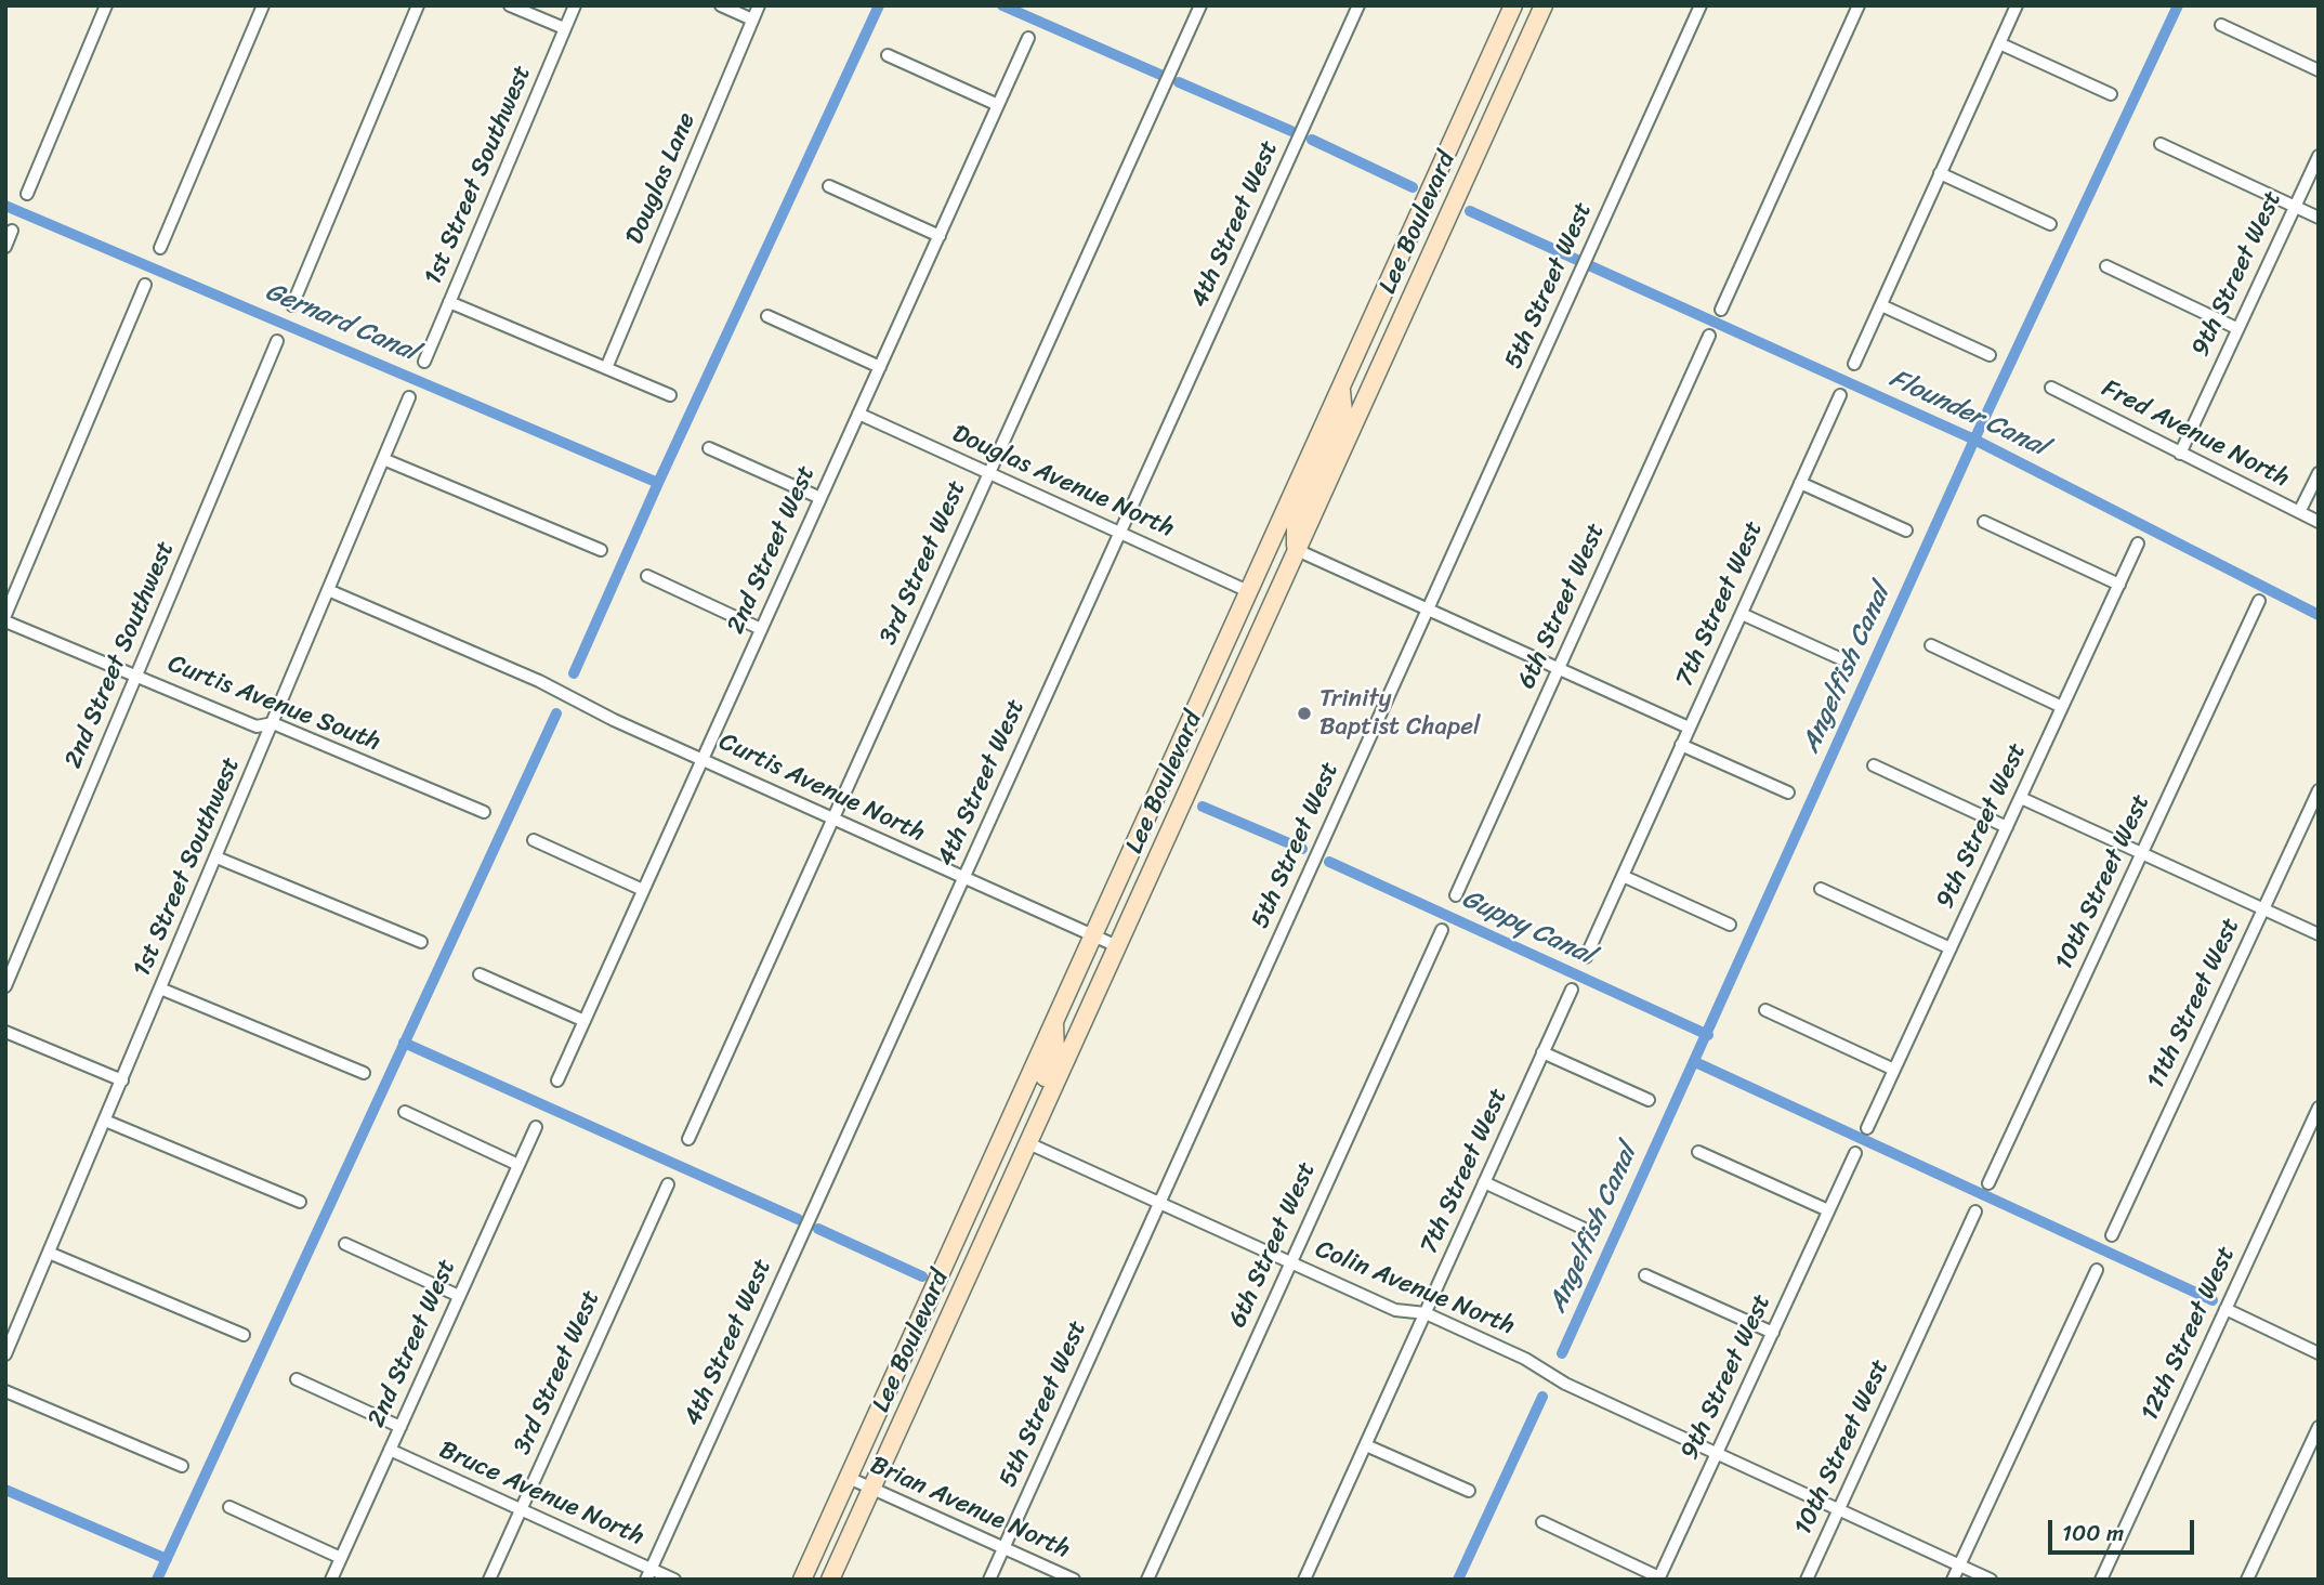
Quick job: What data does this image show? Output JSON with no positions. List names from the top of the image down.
{
  "streets": {
    "main road": ["Lee Boulevard"],
    "street": [
      "1st Street Southwest",
      "Douglas Lane",
      "4th Street West",
      "9th Street West",
      "5th Street West",
      "Fred Avenue North",
      "Douglas Avenue North",
      "2nd Street West",
      "3rd Street West",
      "7th Street West",
      "6th Street West",
      "2nd Street Southwest",
      "Curtis Avenue South",
      "Curtis Avenue North",
      "10th Street West",
      "11th Street West",
      "Colin Avenue North",
      "12th Street West",
      "Bruce Avenue North",
      "Brian Avenue North"
    ]
  },
  "crossings": [
    ["1st Street Southwest", "Curtis Avenue South"],
    ["1st Street Southwest", "Curtis Avenue North"],
    ["Lee Boulevard", "Douglas Avenue North"],
    ["Lee Boulevard", "Curtis Avenue North"],
    ["Lee Boulevard", "Colin Avenue North"],
    ["Lee Boulevard", "Brian Avenue North"],
    ["4th Street West", "Douglas Avenue North"],
    ["4th Street West", "Curtis Avenue North"],
    ["4th Street West", "Bruce Avenue North"],
    ["9th Street West", "Fred Avenue North"],
    ["9th Street West", "Colin Avenue North"],
    ["5th Street West", "Colin Avenue North"],
    ["5th Street West", "Brian Avenue North"],
    ["Douglas Avenue North", "2nd Street West"],
    ["Douglas Avenue North", "3rd Street West"],
    ["2nd Street West", "Curtis Avenue North"],
    ["2nd Street West", "Bruce Avenue North"],
    ["3rd Street West", "Curtis Avenue North"],
    ["3rd Street West", "Bruce Avenue North"],
    ["7th Street West", "Colin Avenue North"],
    ["6th Street West", "Colin Avenue North"],
    ["2nd Street Southwest", "Curtis Avenue South"],
    ["10th Street West", "Colin Avenue North"]
  ],
  "water": [
    "Gernard Canal",
    "Flounder Canal",
    "Angelfish Canal",
    "Guppy Canal"
  ],
  "places": ["Trinity Baptist Chapel"],
  "scale_bar": "100 m"
}
